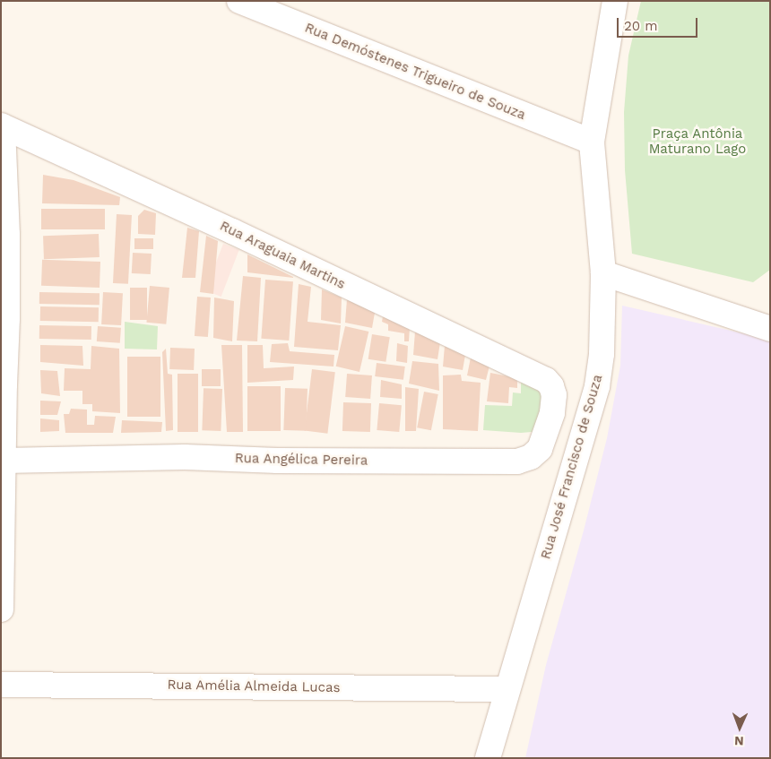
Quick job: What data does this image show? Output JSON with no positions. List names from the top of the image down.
{
  "streets": {
    "street": [
      "Rua Demóstenes Trigueiro de Souza",
      "Rua Araguaia Martins",
      "Rua Angélica Pereira",
      "Rua José Francisco de Souza",
      "Rua Amélia Almeida Lucas"
    ]
  },
  "crossings": [
    ["Rua Demóstenes Trigueiro de Souza", "Rua José Francisco de Souza"],
    ["Rua Araguaia Martins", "Rua Angélica Pereira"],
    ["Rua José Francisco de Souza", "Rua Amélia Almeida Lucas"]
  ],
  "parks": ["Praça Antônia Maturano Lago"],
  "scale_bar": "20 m",
  "north": "bottom"
}
